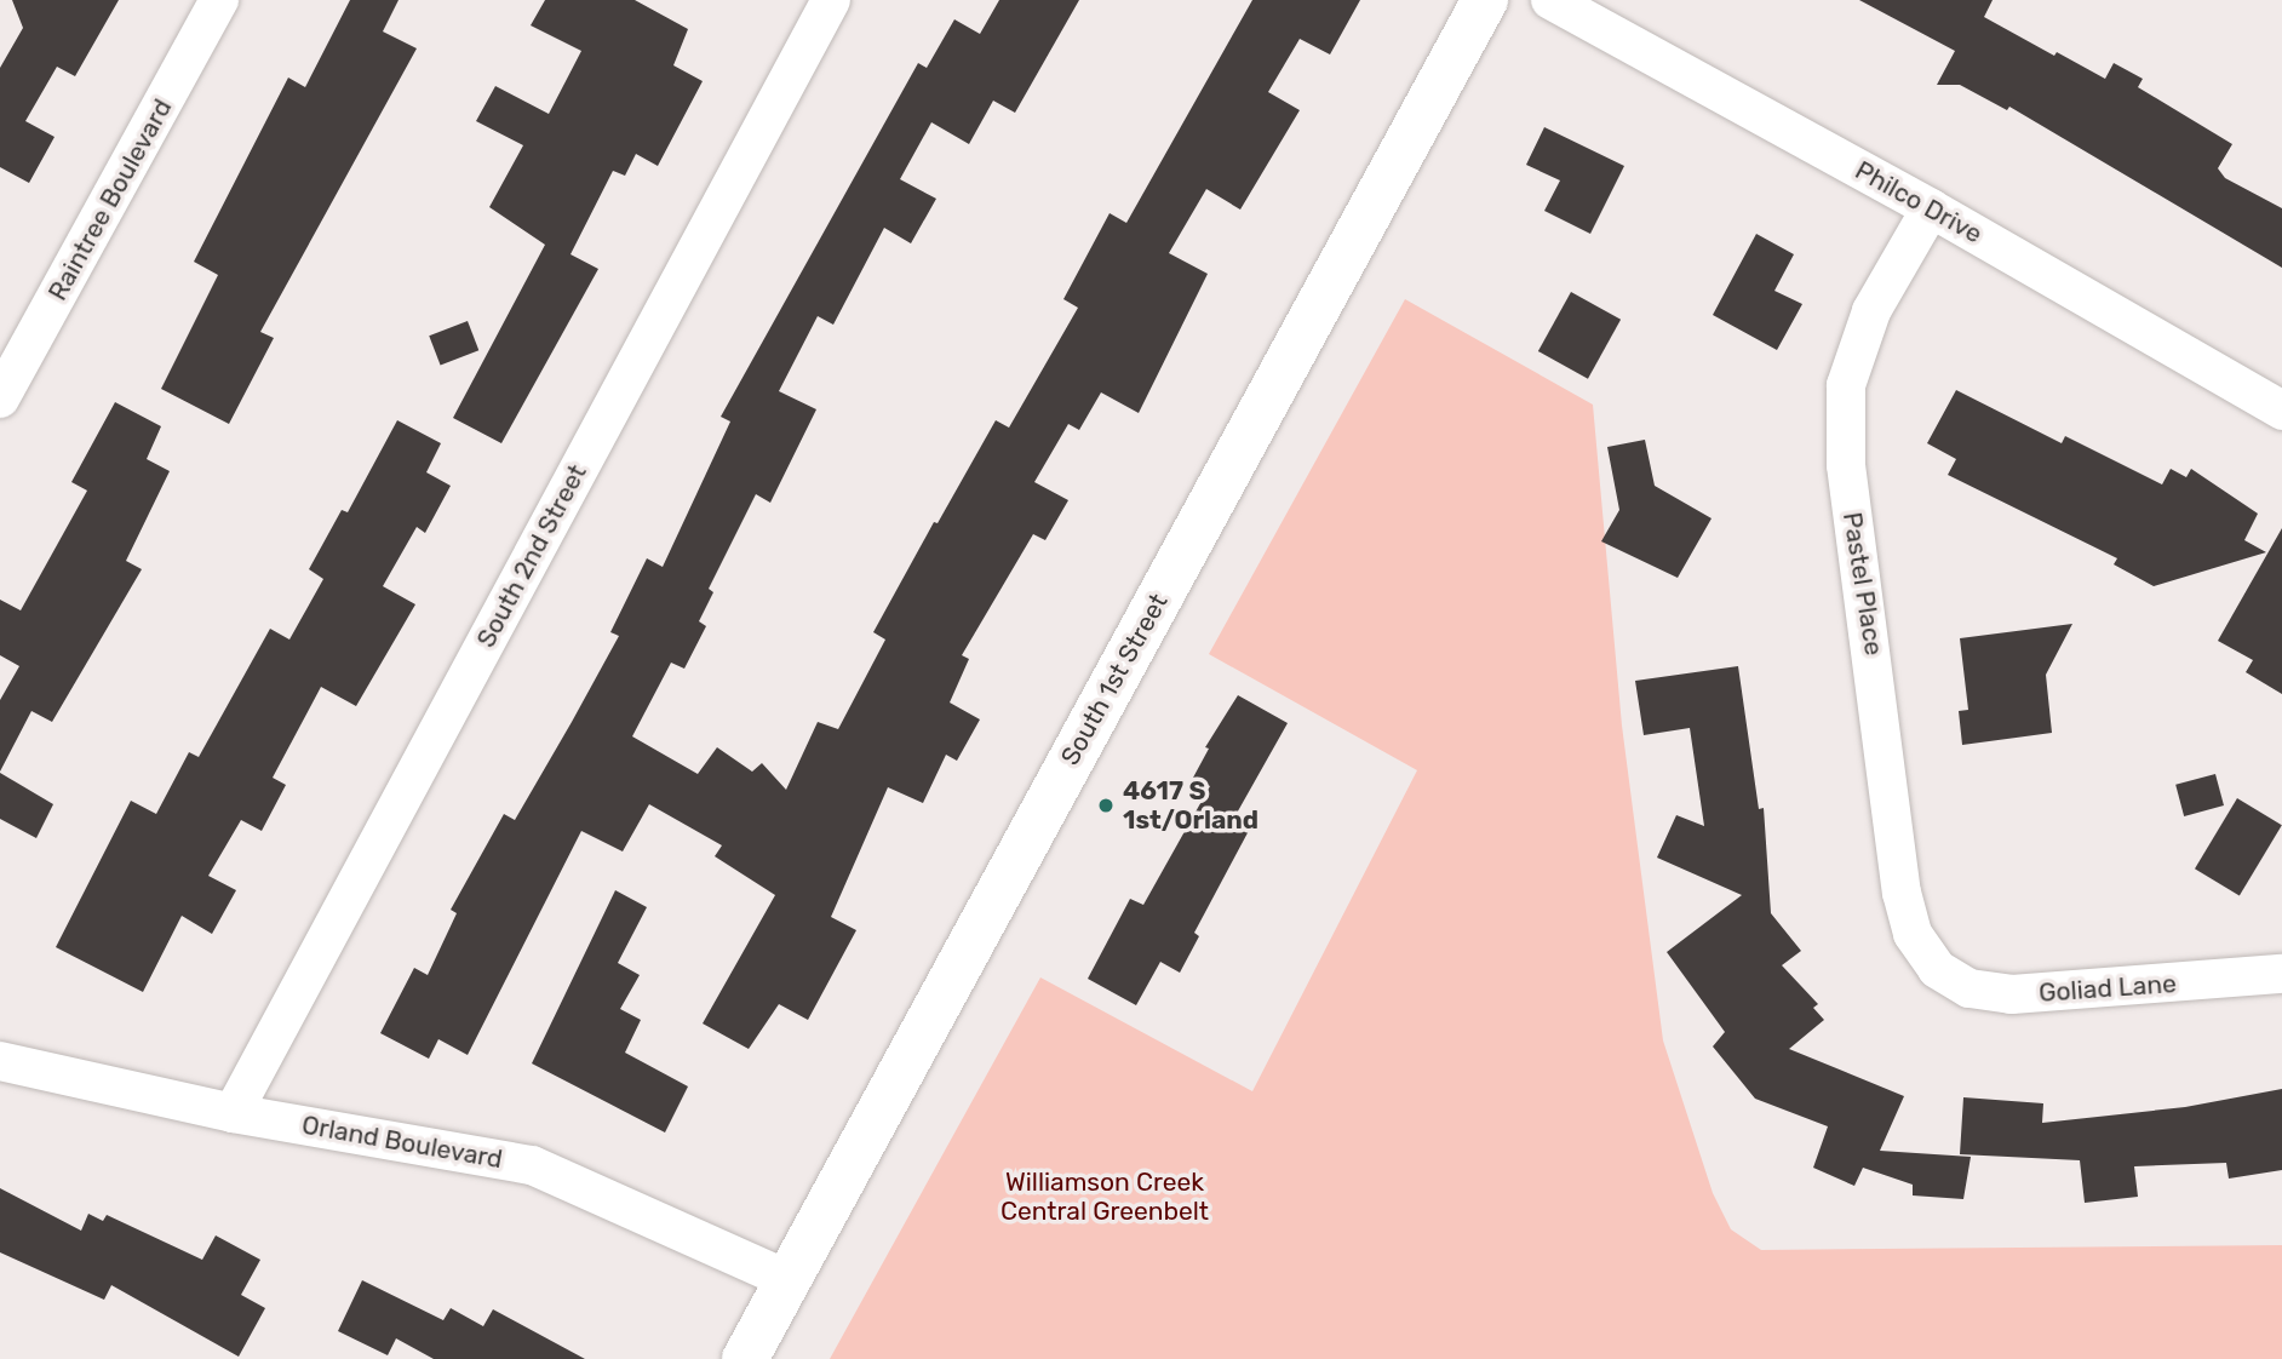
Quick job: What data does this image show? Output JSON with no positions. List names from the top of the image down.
{
  "streets": {
    "main road": ["South 1st Street"],
    "street": [
      "Raintree Boulevard",
      "Philco Drive",
      "South 2nd Street",
      "Pastel Place",
      "Goliad Lane",
      "Orland Boulevard"
    ]
  },
  "crossings": [
    ["Philco Drive", "Pastel Place"],
    ["South 2nd Street", "Orland Boulevard"],
    ["Pastel Place", "Goliad Lane"],
    ["South 1st Street", "Orland Boulevard"]
  ],
  "parks": ["Williamson Creek Central Greenbelt"],
  "places": ["4617 S 1st/Orland"]
}
